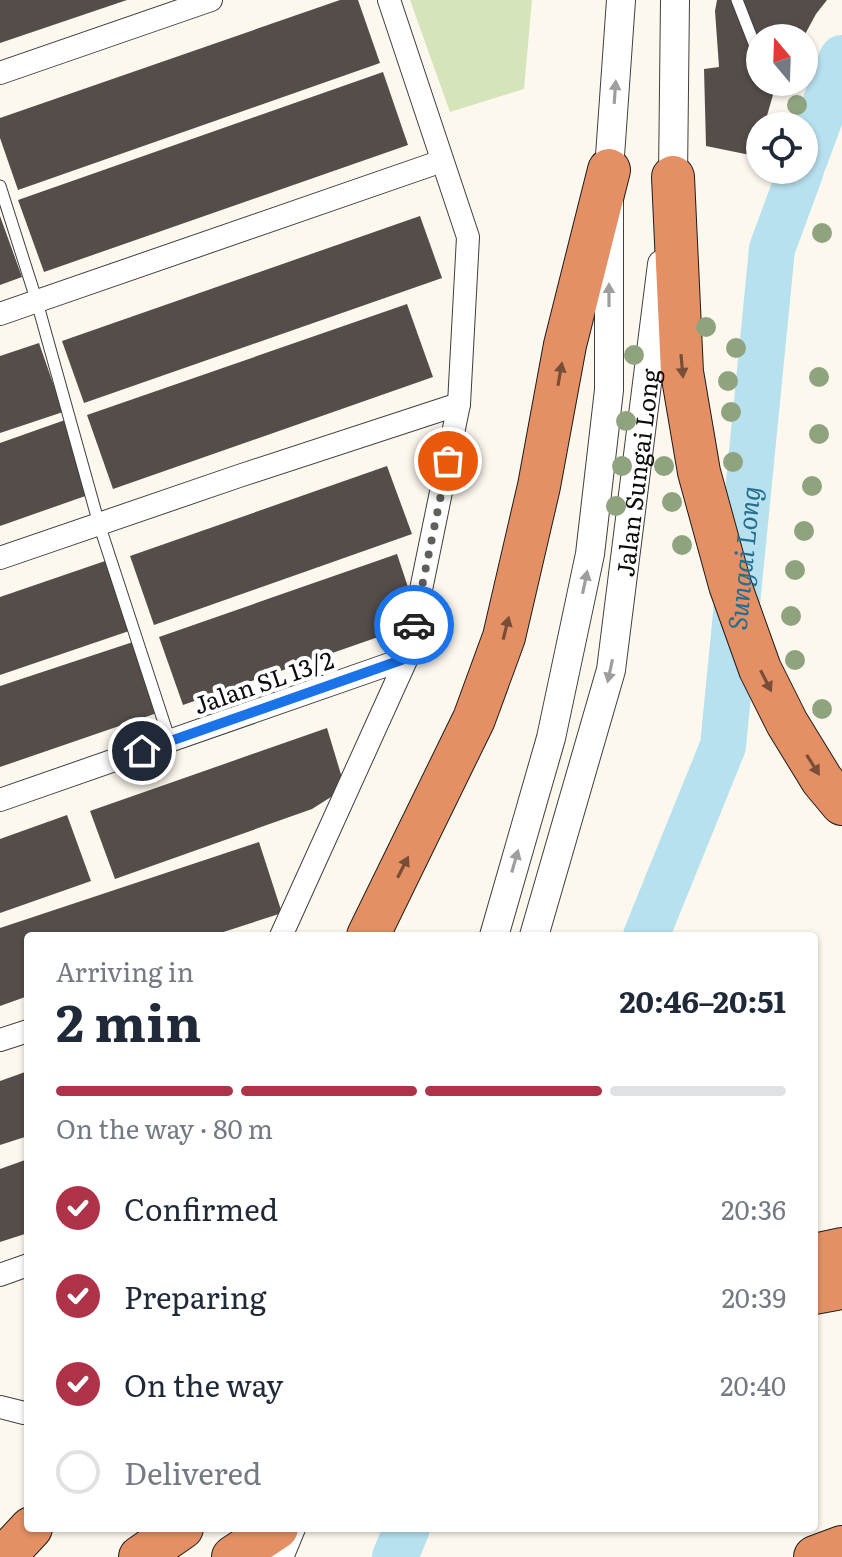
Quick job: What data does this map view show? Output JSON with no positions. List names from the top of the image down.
{
  "streets": {
    "street": ["Jalan Sungai Long", "Jalan SL 13/2"]
  },
  "water": ["Sungai Long"],
  "north": "top",
  "page": {
    "heading": ["2 min", "Arriving in", "20:46–20:51"],
    "bar": "On the way · 80 m",
    "list": [
      ["Confirmed", "20:36"],
      ["Preparing", "20:39"],
      ["On the way", "20:40"],
      "Delivered"
    ]
  }
}
